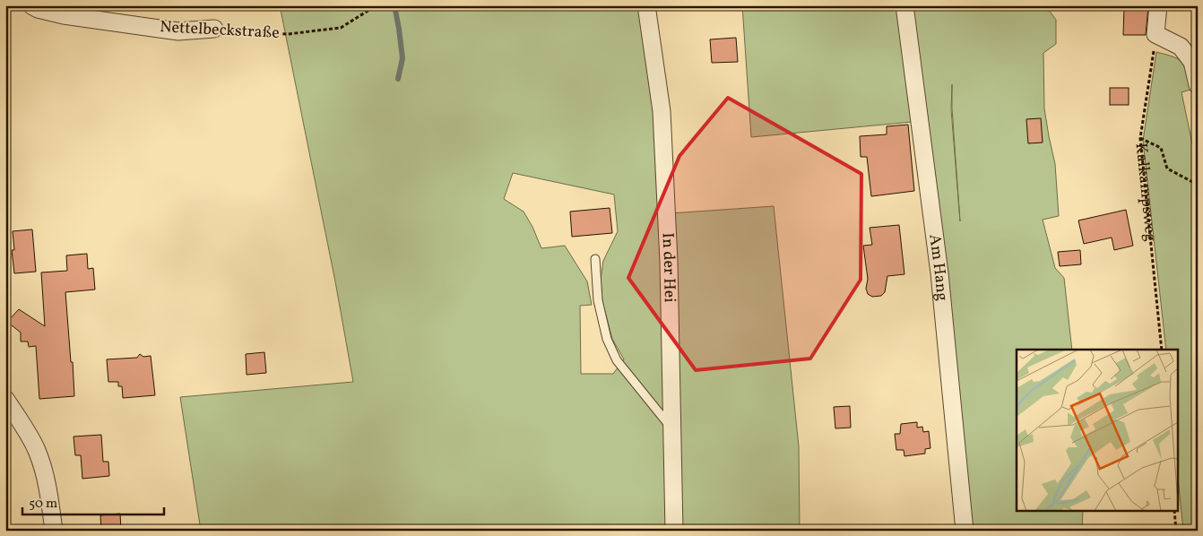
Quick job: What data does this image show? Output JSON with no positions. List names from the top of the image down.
{
  "streets": {
    "street": ["Nettelbeckstraße", "In der Hei", "Am Hang"],
    "path": ["Kalkampsweg"]
  },
  "scale_bar": "50 m"
}
